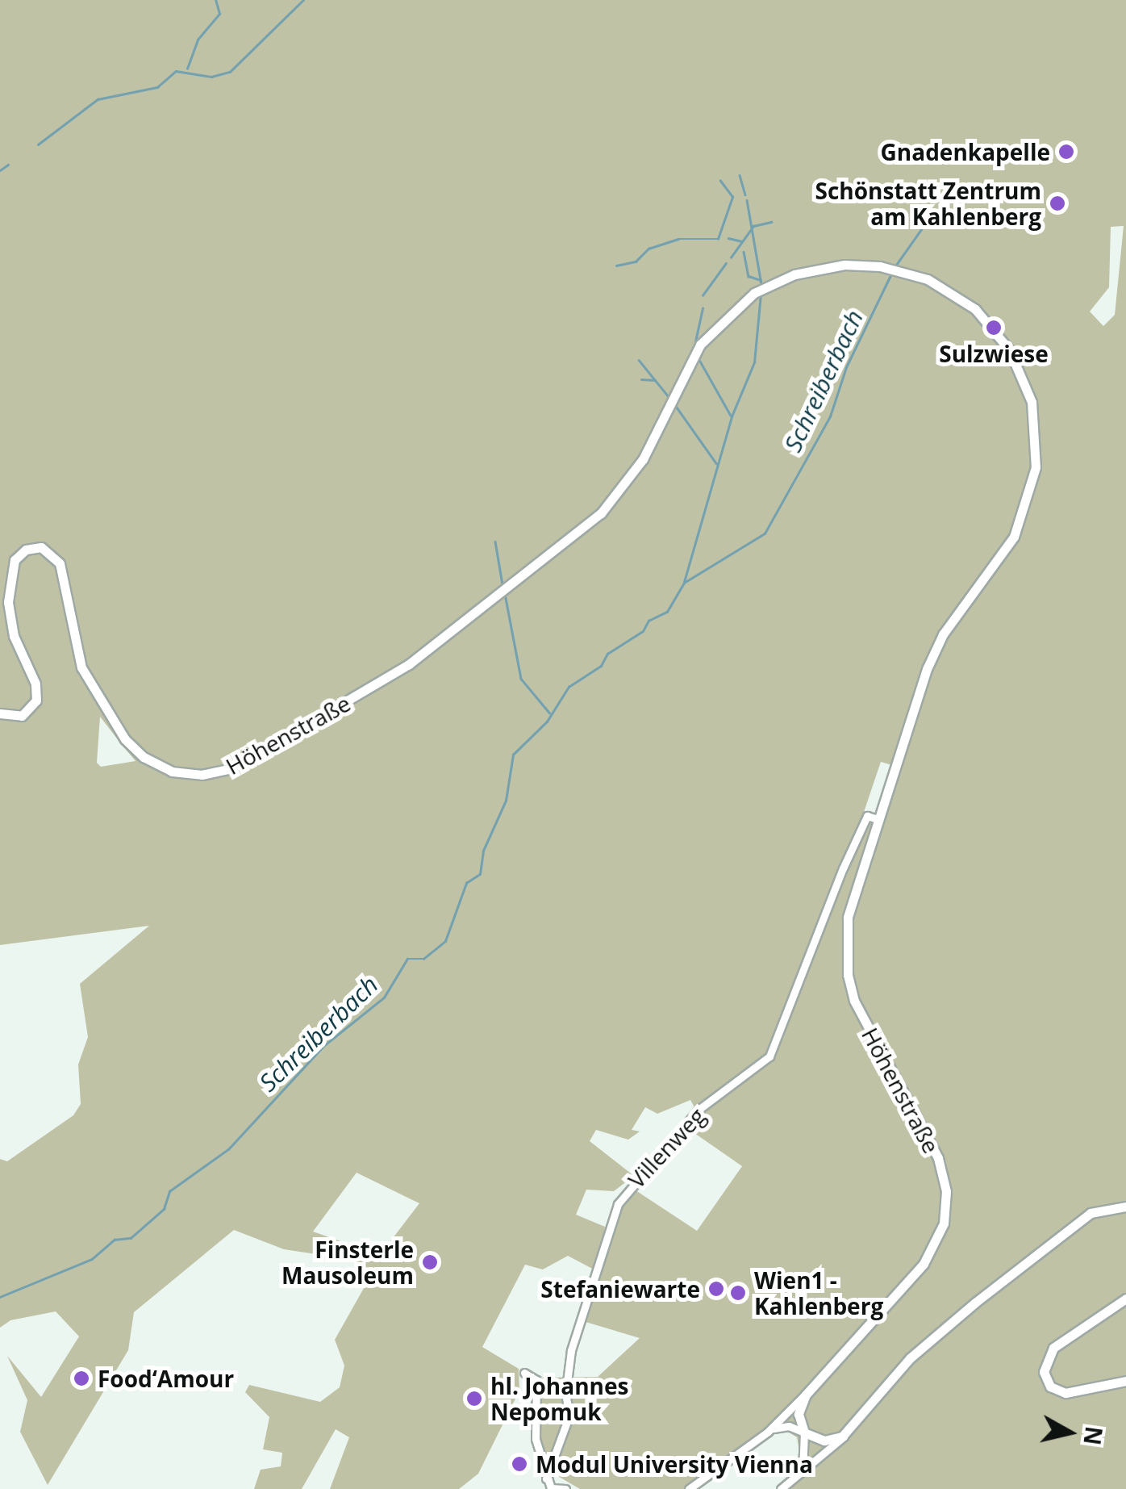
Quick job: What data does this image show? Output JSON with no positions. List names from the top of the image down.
{
  "streets": {
    "street": ["Höhenstraße", "Villenweg"]
  },
  "crossings": [
    ["Höhenstraße", "Villenweg"]
  ],
  "water": ["Schreiberbach"],
  "places": [
    "Gnadenkapelle",
    "Schönstatt Zentrum am Kahlenberg",
    "Sulzwiese",
    "Finsterle Mausoleum",
    "Stefaniewarte",
    "Wien1 - Kahlenberg",
    "Food‘Amour",
    "hl. Johannes Nepomuk",
    "Modul University Vienna"
  ],
  "north": "right"
}
